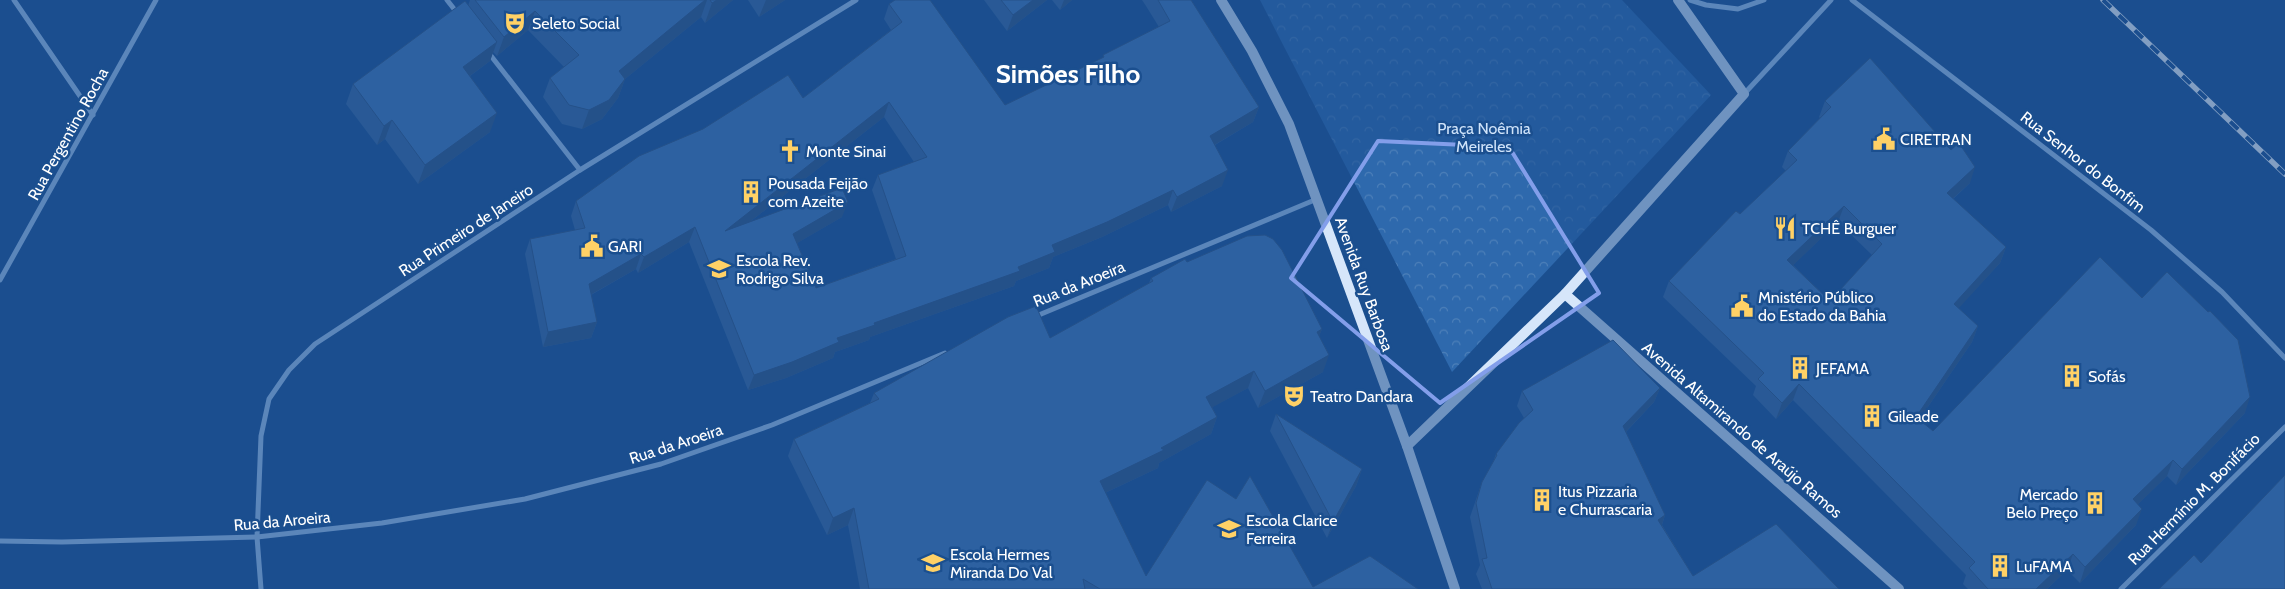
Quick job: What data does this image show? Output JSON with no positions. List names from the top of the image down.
{
  "streets": {
    "main road": ["Avenida Ruy Barbosa", "Avenida Altamirando de Araújo Ramos"],
    "street": [
      "Rua Pergentino Rocha",
      "Rua Senhor do Bonfim",
      "Rua Primeiro de Janeiro",
      "Rua da Aroeira",
      "Rua Hermínio M. Bonifácio"
    ]
  },
  "crossings": [
    ["Rua Primeiro de Janeiro", "Rua da Aroeira"],
    ["Rua da Aroeira", "Avenida Ruy Barbosa"]
  ],
  "districts": ["Simões Filho"],
  "parks": ["Praça Noêmia Meireles"],
  "places": {
    "theatre": ["Seleto Social", "Teatro Dandara"],
    "public building": ["CIRETRAN", "GARI", "Mnistério Público do Estado da Bahia"],
    "church": ["Monte Sinai"],
    "building": [
      "Pousada Feijão com Azeite",
      "JEFAMA",
      "Sofás",
      "Gileade",
      "Itus Pizzaria e Churrascaria",
      "Mercado Belo Preço",
      "LuFAMA"
    ],
    "restaurant": ["TCHÊ Burguer"],
    "school or university": ["Escola Rev. Rodrigo Silva", "Escola Clarice Ferreira", "Escola Hermes Miranda Do Val"]
  }
}
